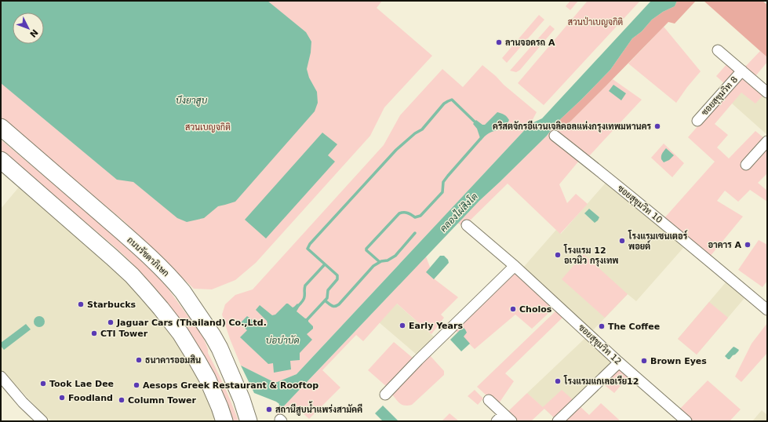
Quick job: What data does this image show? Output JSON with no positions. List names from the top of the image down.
{
  "streets": {
    "main road": ["ถนนรัชดาภิเษก"],
    "street": ["ซอยสุขุมวิท 8", "ซอยสุขุมวิท 10", "ซอยสุขุมวิท 12"]
  },
  "water": ["บึงยาสูบ", "คลองไผ่สิงโต", "บ่อบำบัด"],
  "parks": ["สวนป่าเบญจกิติ", "สวนเบญจกิติ"],
  "places": [
    "ลานจอดรถ A",
    "คริสตจักรอีแวนเจลิคอลแห่งกรุงเทพมหานคร",
    "โรงแรมเซนเตอร์ พอยต์",
    "อาคาร A",
    "โรงแรม 12 อเวนิว กรุงเทพ",
    "Starbucks",
    "Cholos",
    "Jaguar Cars (Thailand) Co.,Ltd.",
    "Early Years",
    "The Coffee",
    "CTI Tower",
    "ธนาคารออมสิน",
    "Brown Eyes",
    "โรงแรมแกเลอเรีย12",
    "Took Lae Dee",
    "Aesops Greek Restaurant & Rooftop",
    "Foodland",
    "Column Tower",
    "สถานีสูบน้ำแพร่งสามัคคี"
  ],
  "north": "bottom right"
}
